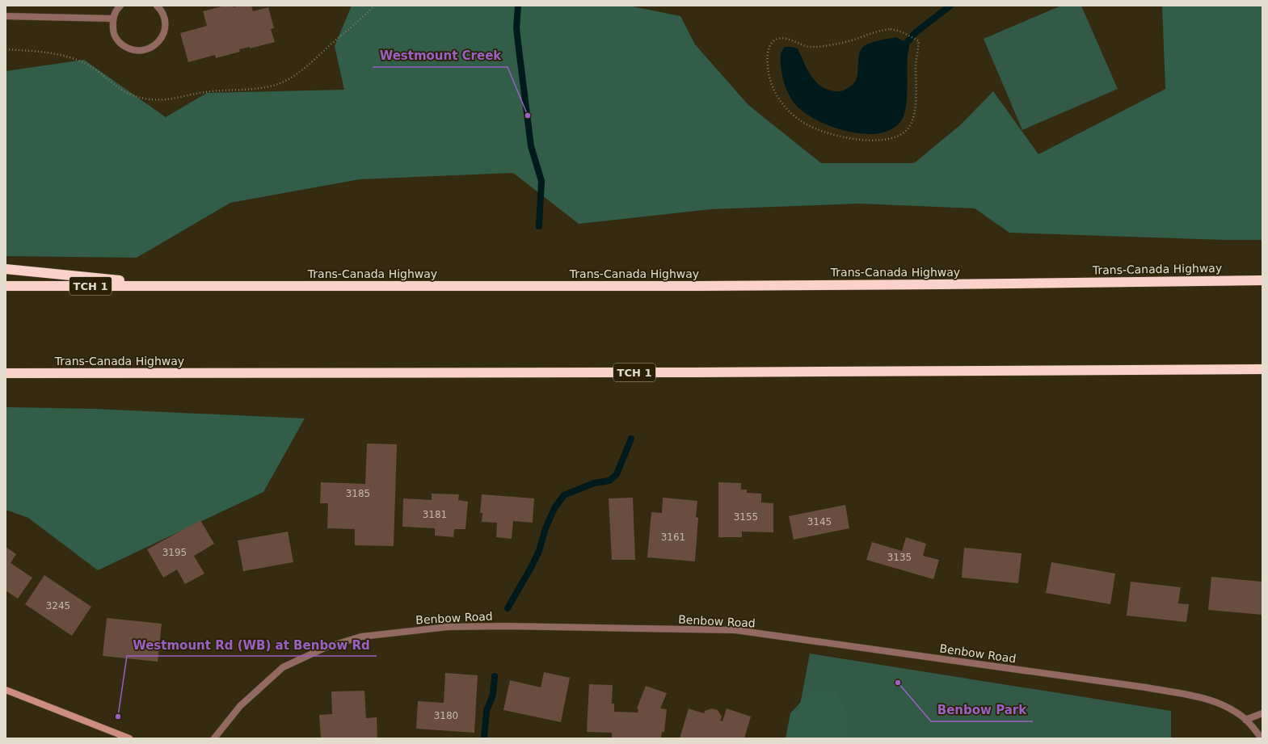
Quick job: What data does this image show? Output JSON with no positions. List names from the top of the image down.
{
  "streets": {
    "highway": ["Trans-Canada Highway", "TCH 1"],
    "street": ["Benbow Road"]
  },
  "places": ["Westmount Creek", "Benbow Park", "Westmount Rd (WB) at Benbow Rd"],
  "house_numbers": [
    "3185",
    "3181",
    "3155",
    "3145",
    "3161",
    "3195",
    "3135",
    "3245",
    "3180"
  ]
}
